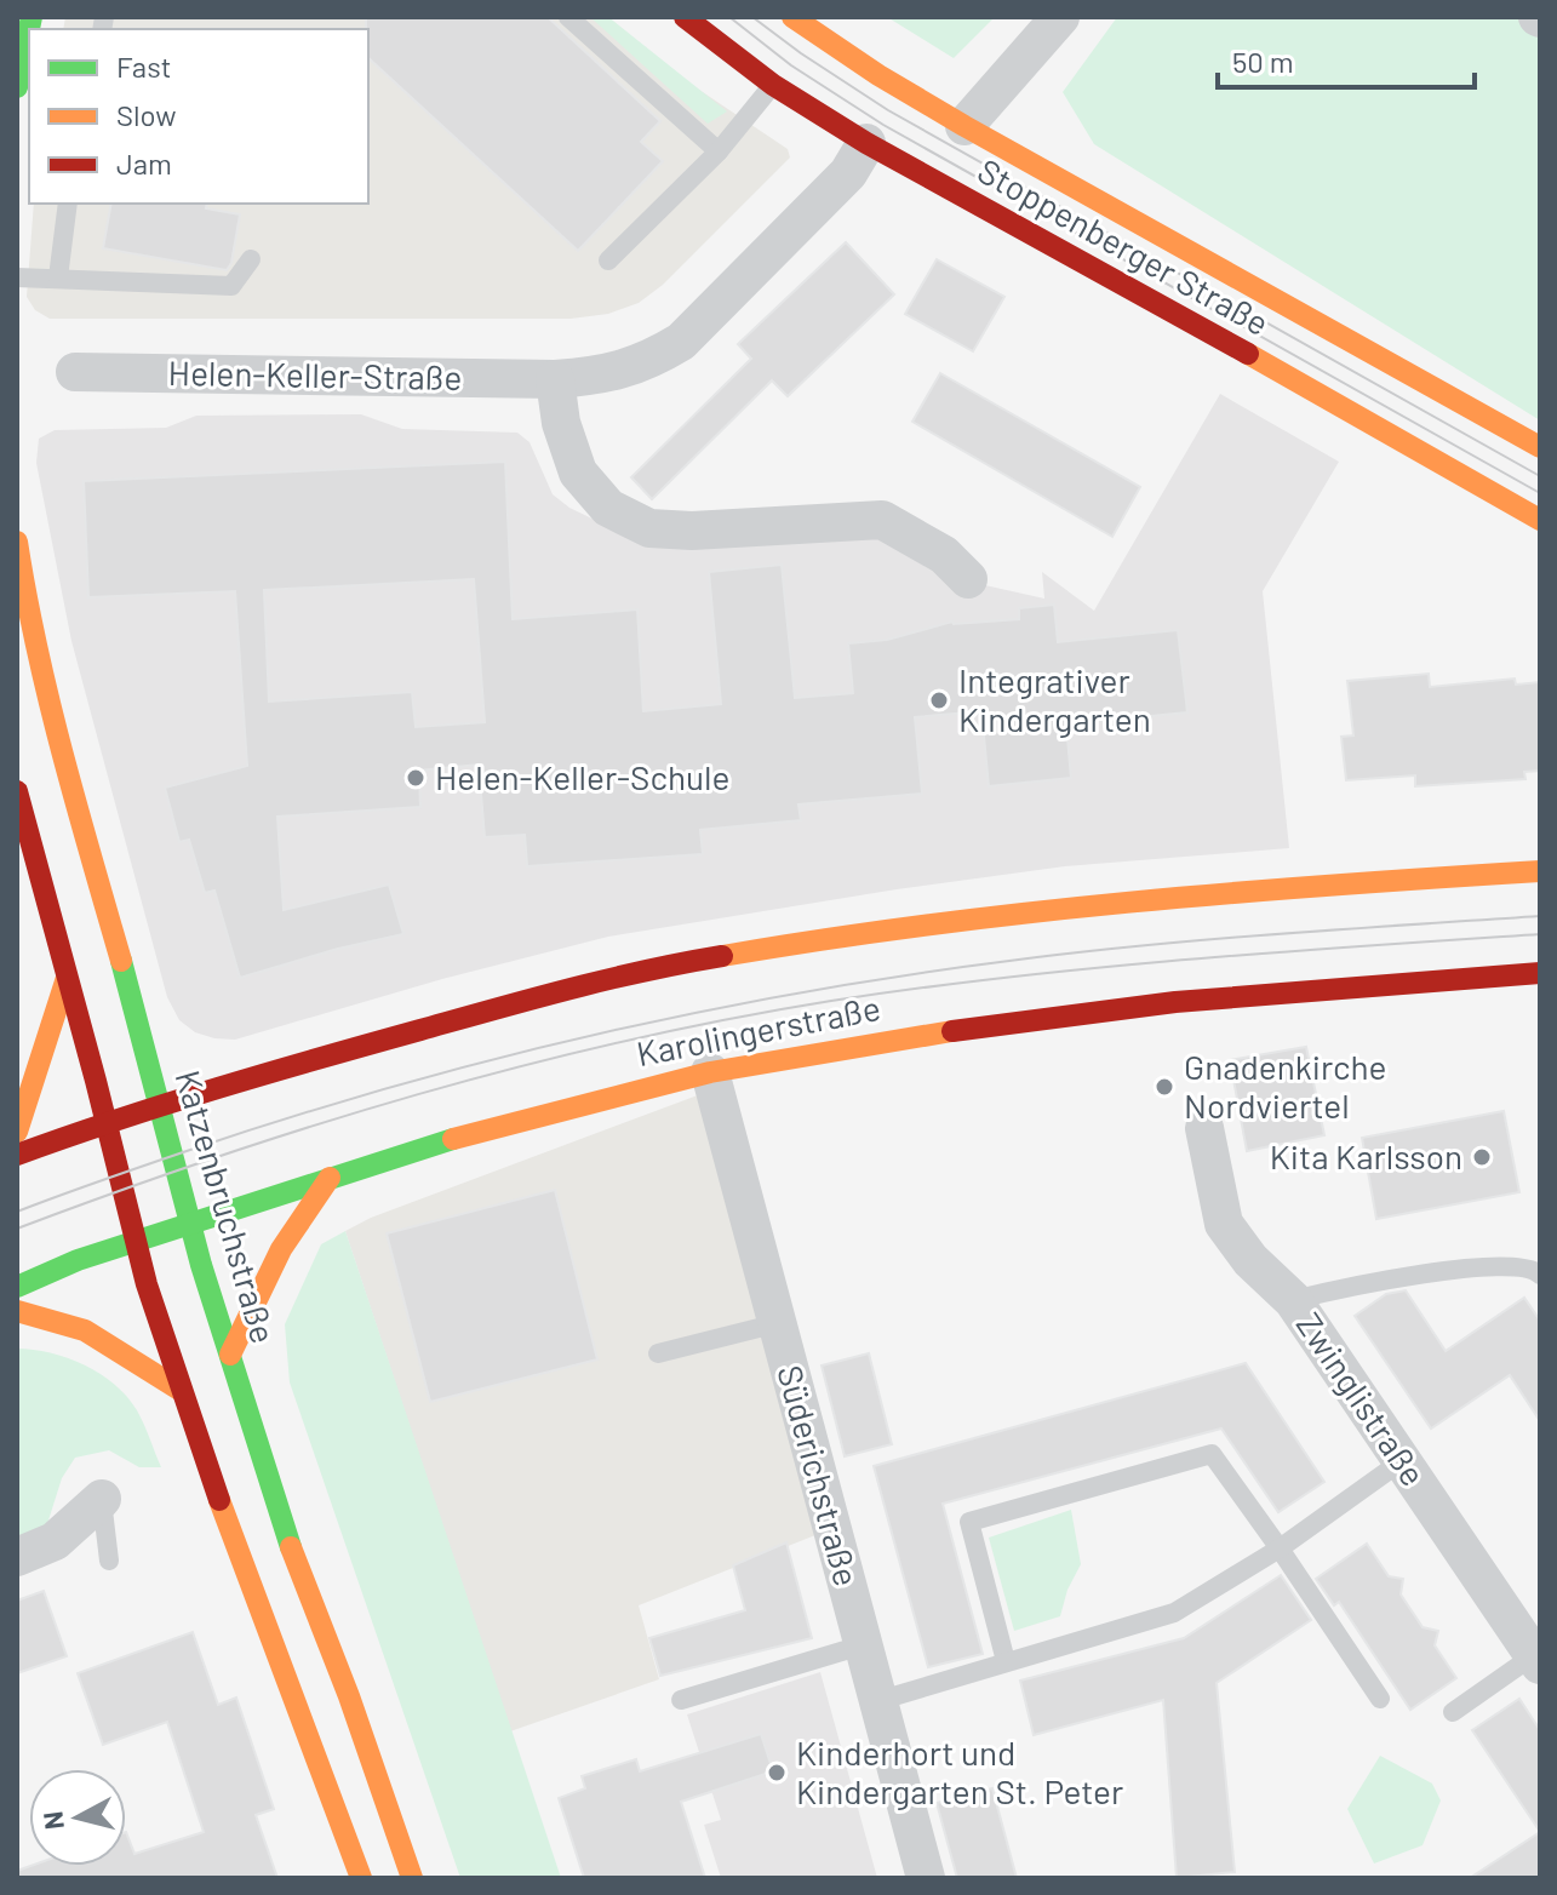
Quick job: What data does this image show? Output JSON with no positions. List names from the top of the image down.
{
  "streets": {
    "main road": ["Stoppenberger Straße", "Karolingerstraße", "Katzenbruchstraße"],
    "street": ["Helen-Keller-Straße", "Zwinglistraße", "Süderichstraße"]
  },
  "crossings": [
    ["Stoppenberger Straße", "Helen-Keller-Straße"],
    ["Karolingerstraße", "Katzenbruchstraße"],
    ["Karolingerstraße", "Süderichstraße"]
  ],
  "places": [
    "Integrativer Kindergarten",
    "Helen-Keller-Schule",
    "Gnadenkirche Nordviertel",
    "Kita Karlsson",
    "Kinderhort und Kindergarten St. Peter"
  ],
  "legend": ["Fast", "Slow", "Jam"],
  "scale_bar": "50 m",
  "north": "left"
}
